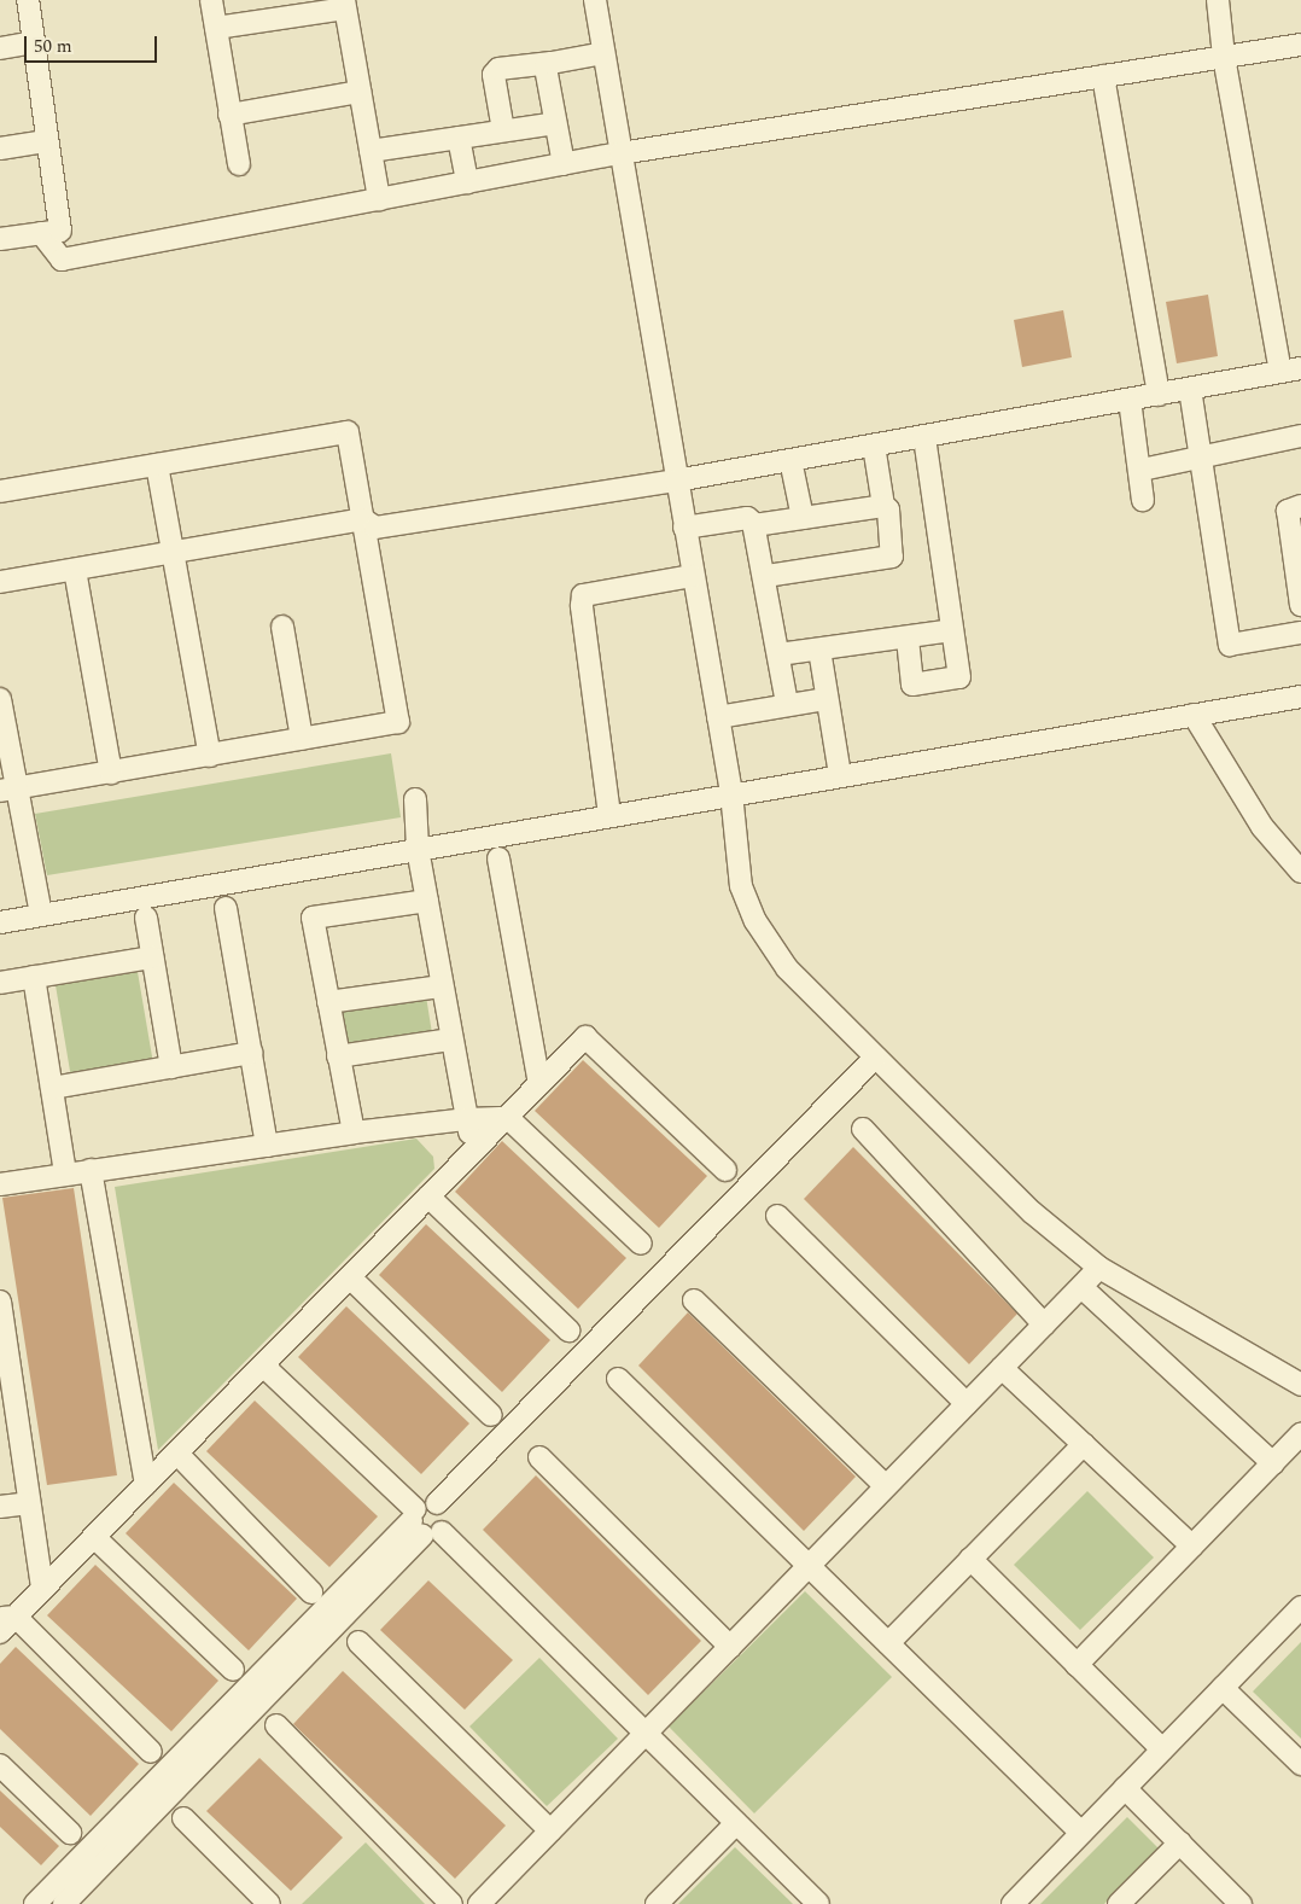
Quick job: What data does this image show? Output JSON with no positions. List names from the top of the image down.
{
  "scale_bar": "50 m"
}
